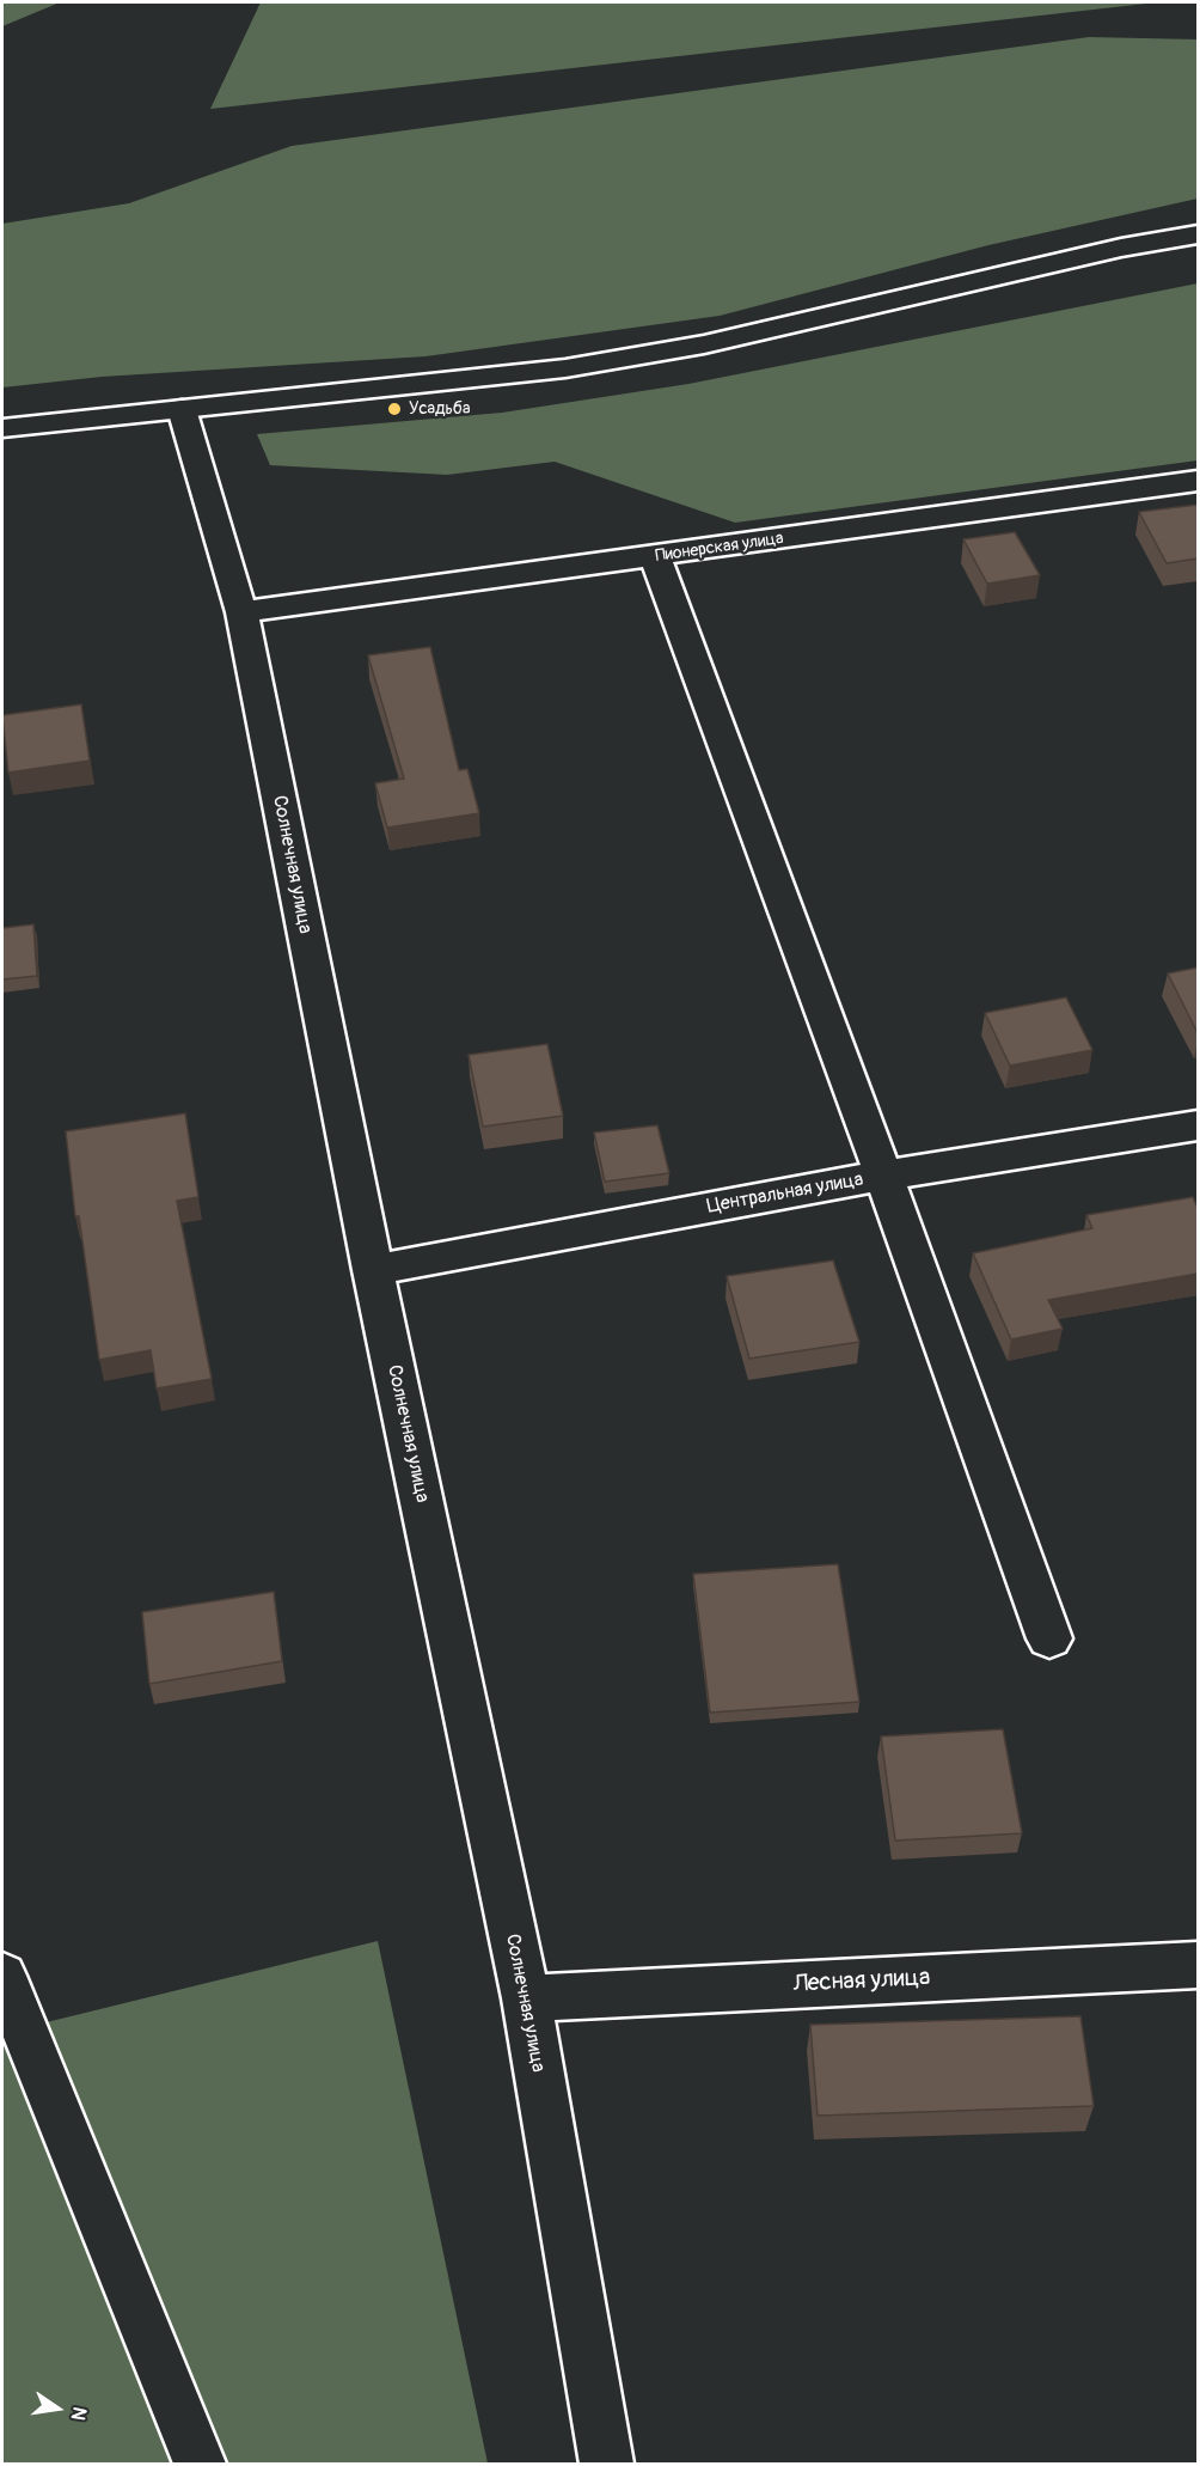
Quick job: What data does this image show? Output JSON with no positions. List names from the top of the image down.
{
  "streets": {
    "street": [
      "Пионерская улица",
      "Солнечная улица",
      "Центральная улица",
      "Лесная улица"
    ]
  },
  "crossings": [
    ["Пионерская улица", "Солнечная улица"],
    ["Солнечная улица", "Центральная улица"],
    ["Солнечная улица", "Лесная улица"]
  ],
  "places": ["Усадьба"],
  "north": "right"
}
